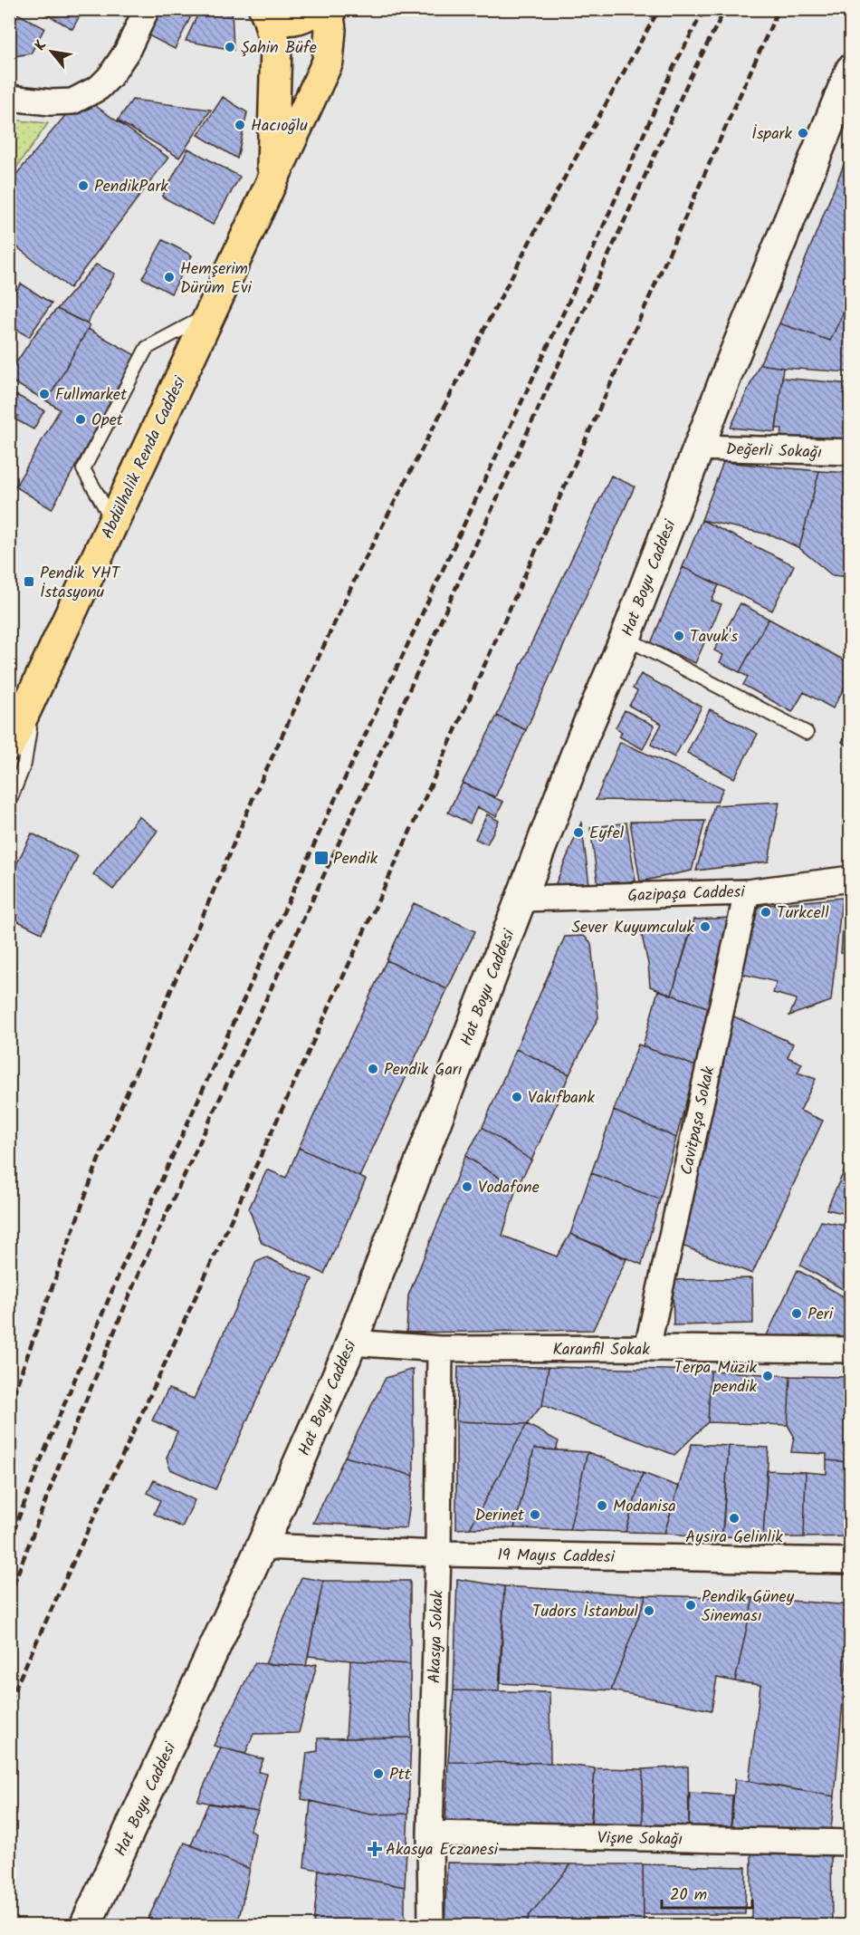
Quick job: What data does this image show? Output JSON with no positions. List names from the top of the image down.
{
  "streets": {
    "main road": ["Abdülhalik Renda Caddesi"],
    "street": [
      "Değerli Sokağı",
      "Hat Boyu Caddesi",
      "Gazipaşa Caddesi",
      "Cavitpaşa Sokak",
      "Karanfil Sokak",
      "19 Mayıs Caddesi",
      "Akasya Sokak",
      "Vişne Sokağı"
    ]
  },
  "crossings": [
    ["Değerli Sokağı", "Hat Boyu Caddesi"],
    ["Hat Boyu Caddesi", "Gazipaşa Caddesi"],
    ["Hat Boyu Caddesi", "Karanfil Sokak"],
    ["Hat Boyu Caddesi", "19 Mayıs Caddesi"],
    ["Gazipaşa Caddesi", "Cavitpaşa Sokak"],
    ["Cavitpaşa Sokak", "Karanfil Sokak"],
    ["Karanfil Sokak", "Akasya Sokak"],
    ["19 Mayıs Caddesi", "Akasya Sokak"],
    ["Akasya Sokak", "Vişne Sokağı"]
  ],
  "places": {
    "other": [
      "Şahin Büfe",
      "Hacıoğlu",
      "İspark",
      "PendikPark",
      "Hemşerim Dürüm Evi",
      "Fullmarket",
      "Opet",
      "Tavuk's",
      "Eyfel",
      "Turkcell",
      "Sever Kuyumculuk",
      "Pendik Garı",
      "Vakıfbank",
      "Vodafone",
      "Peri",
      "Terpa Müzik pendik",
      "Modanisa",
      "Derinet",
      "Aysira Gelinlik",
      "Pendik Güney Sineması",
      "Tudors İstanbul",
      "Ptt"
    ],
    "transit": ["Pendik YHT İstasyonu", "Pendik"],
    "health": ["Akasya Eczanesi"]
  },
  "scale_bar": "20 m",
  "north": "top left"
}
